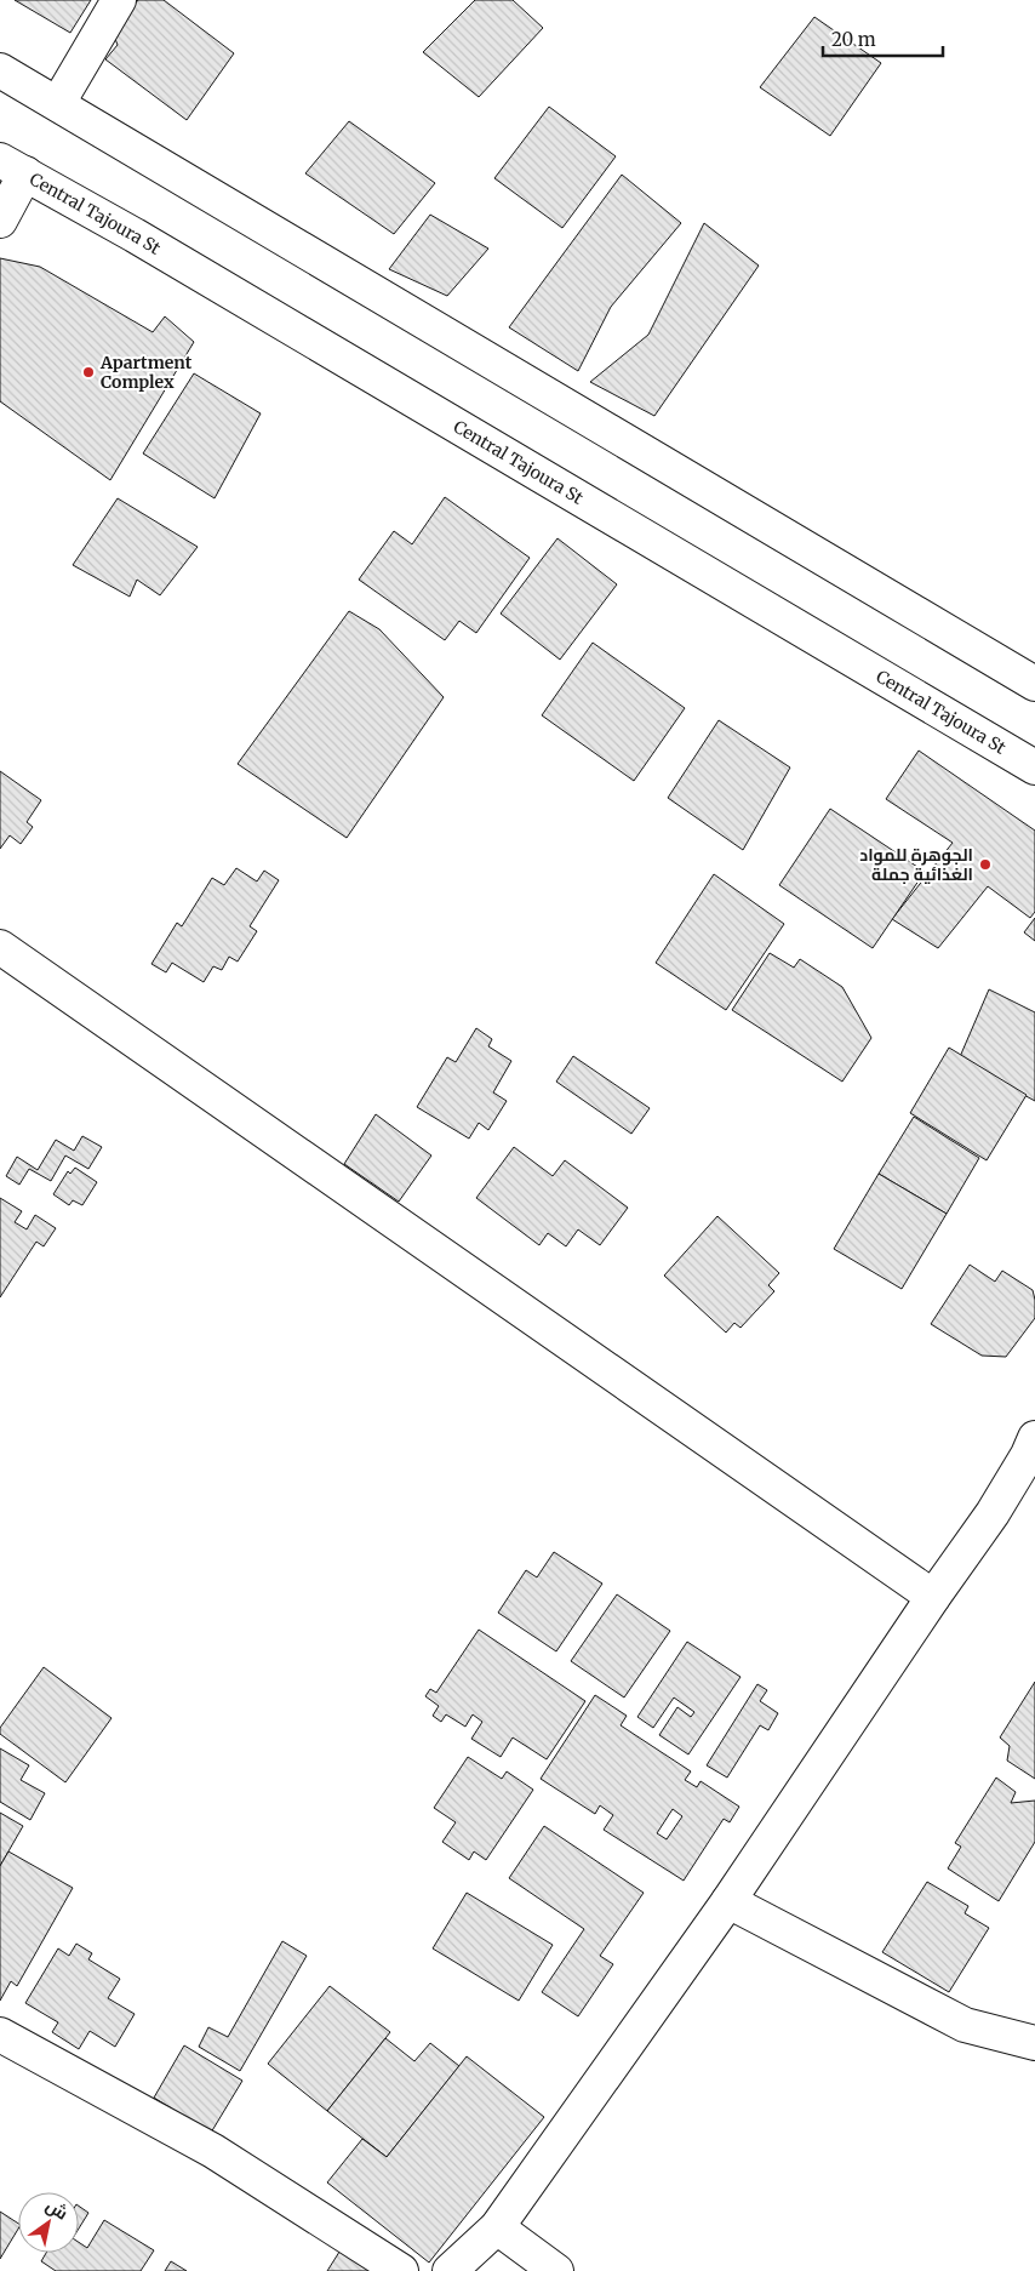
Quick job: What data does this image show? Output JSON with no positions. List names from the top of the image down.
{
  "streets": {
    "street": ["Central Tajoura St"]
  },
  "places": ["Apartment Complex", "الجوهرة للمواد الغذائية جملة"],
  "scale_bar": "20 m",
  "north": "top right"
}
